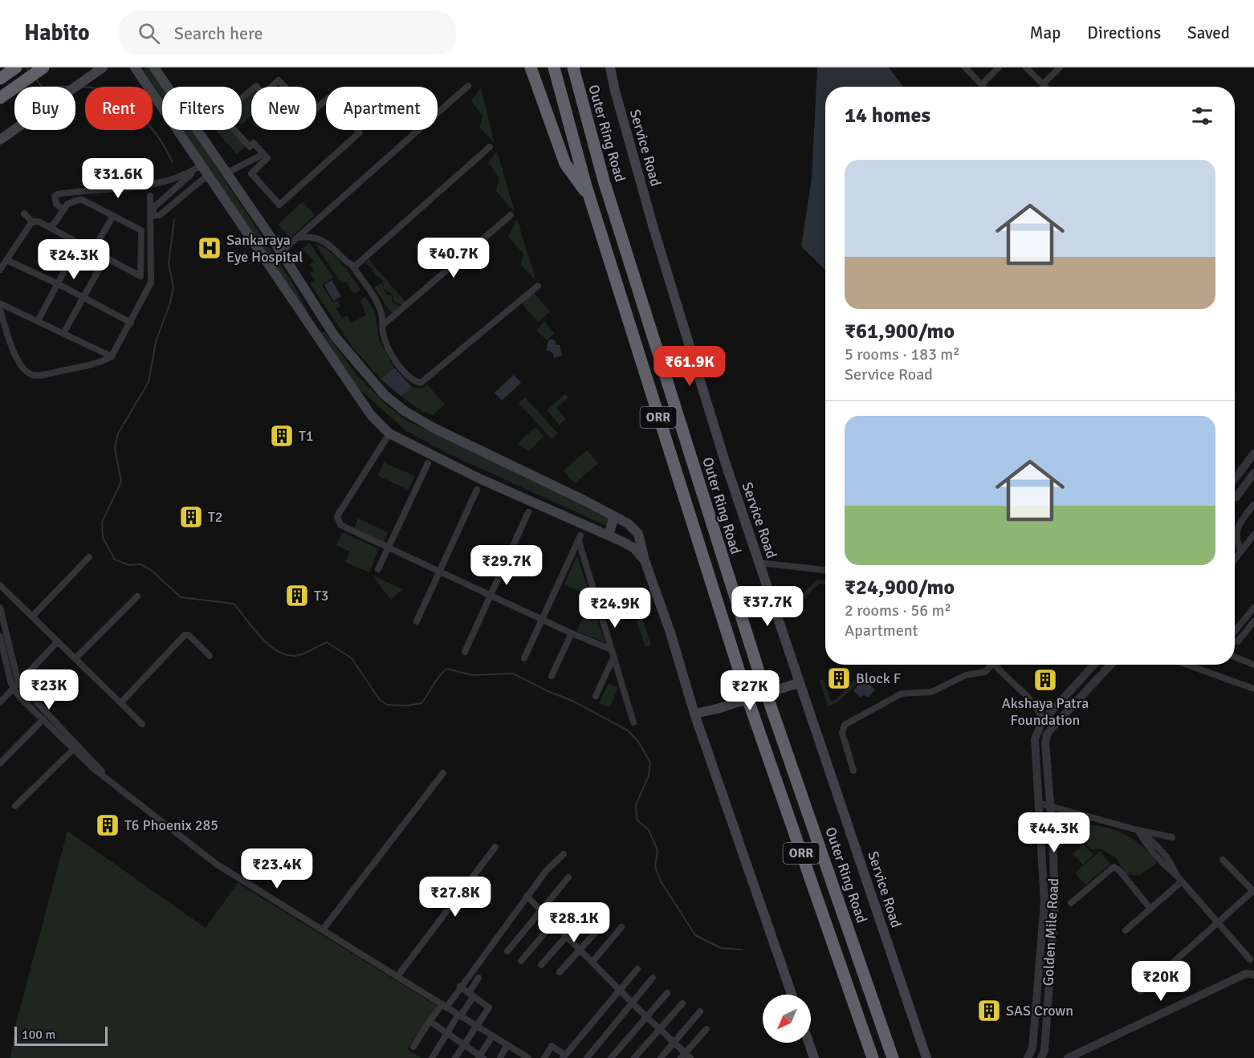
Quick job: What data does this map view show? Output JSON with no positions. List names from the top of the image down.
{
  "streets": {
    "highway": ["Outer Ring Road", "ORR"],
    "main road": ["Service Road"],
    "street": ["Golden Mile Road"]
  },
  "places": {
    "hospital": ["Sankaraya Eye Hospital"],
    "building": [
      "T1",
      "T2",
      "T3",
      "Block F",
      "Akshaya Patra Foundation",
      "T6 Phoenix 285",
      "SAS Crown"
    ]
  },
  "scale_bar": "100 m",
  "north": "bottom left",
  "page": {
    "header": "Habito",
    "search": "Search here",
    "nav": ["Map", "Directions", "Saved"],
    "chip": [
      "Buy",
      "Rent",
      "Filters",
      "New",
      "Apartment"
    ],
    "heading": "14 homes",
    "list": [
      {
        "name": "₹61,900/mo",
        "note": "5 rooms · 183 m² · Service Road"
      },
      {
        "name": "₹24,900/mo",
        "note": "2 rooms · 56 m² · Apartment"
      }
    ],
    "price": [
      "₹31.6K",
      "₹40.7K",
      "₹24.3K",
      "₹61.9K",
      "₹29.7K",
      "₹37.7K",
      "₹24.9K",
      "₹23K",
      "₹27K",
      "₹44.3K",
      "₹23.4K",
      "₹27.8K",
      "₹28.1K",
      "₹20K"
    ],
    "scale": "100 m"
  }
}
